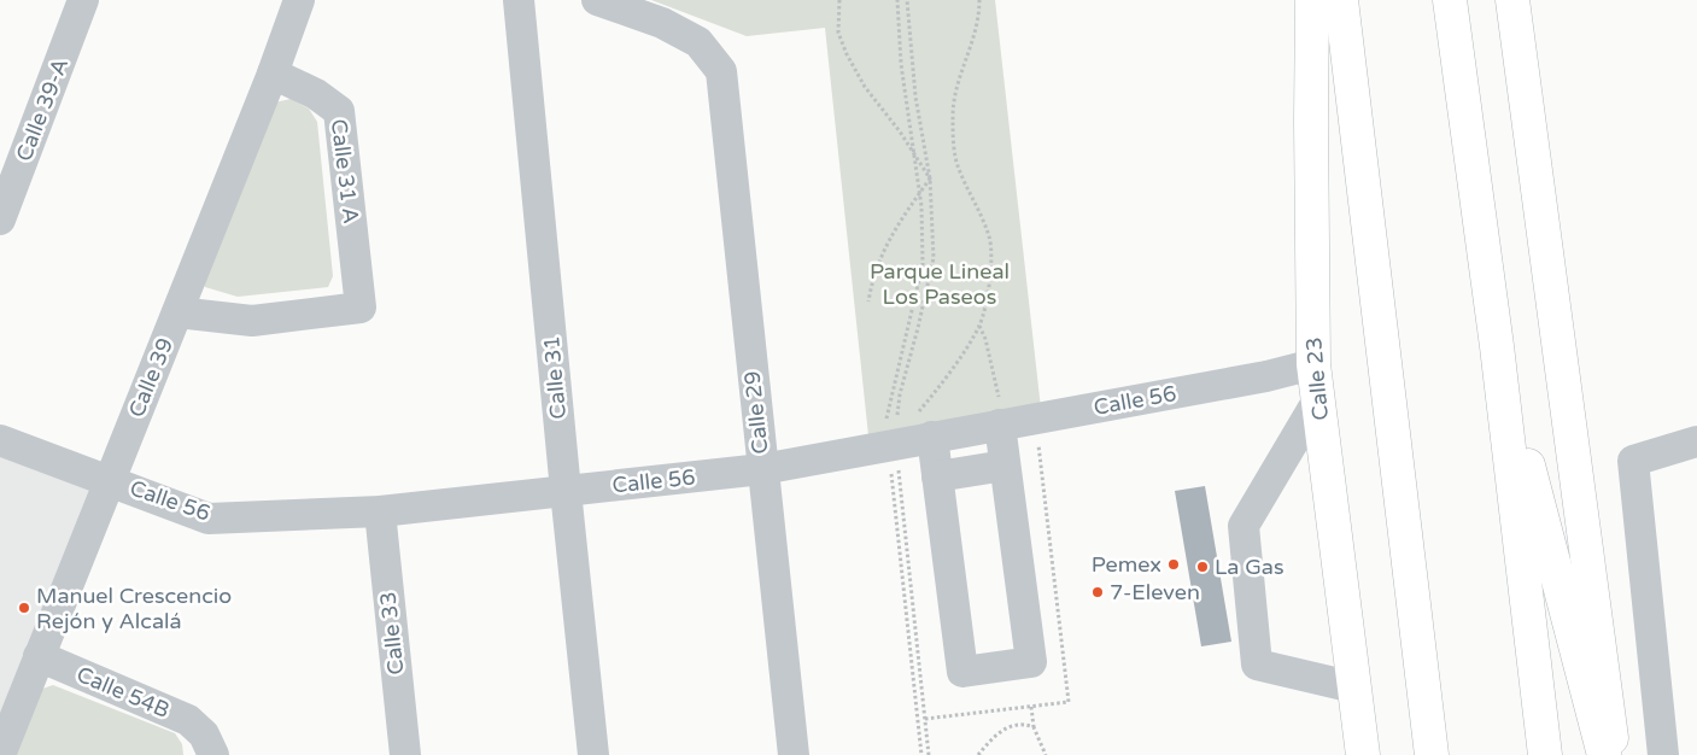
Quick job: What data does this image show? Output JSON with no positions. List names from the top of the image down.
{
  "streets": {
    "main road": ["Calle 23"],
    "street": [
      "Calle 39-A",
      "Calle 31 A",
      "Calle 39",
      "Calle 31",
      "Calle 56",
      "Calle 29",
      "Calle 33",
      "Calle 54B"
    ]
  },
  "crossings": [
    ["Calle 31 A", "Calle 39"],
    ["Calle 39", "Calle 56"],
    ["Calle 39", "Calle 54B"],
    ["Calle 31", "Calle 56"],
    ["Calle 23", "Calle 56"],
    ["Calle 56", "Calle 29"],
    ["Calle 56", "Calle 33"]
  ],
  "parks": ["Parque Lineal Los Paseos"],
  "places": [
    "Pemex",
    "La Gas",
    "7-Eleven",
    "Manuel Crescencio Rejón y Alcalá"
  ]
}
